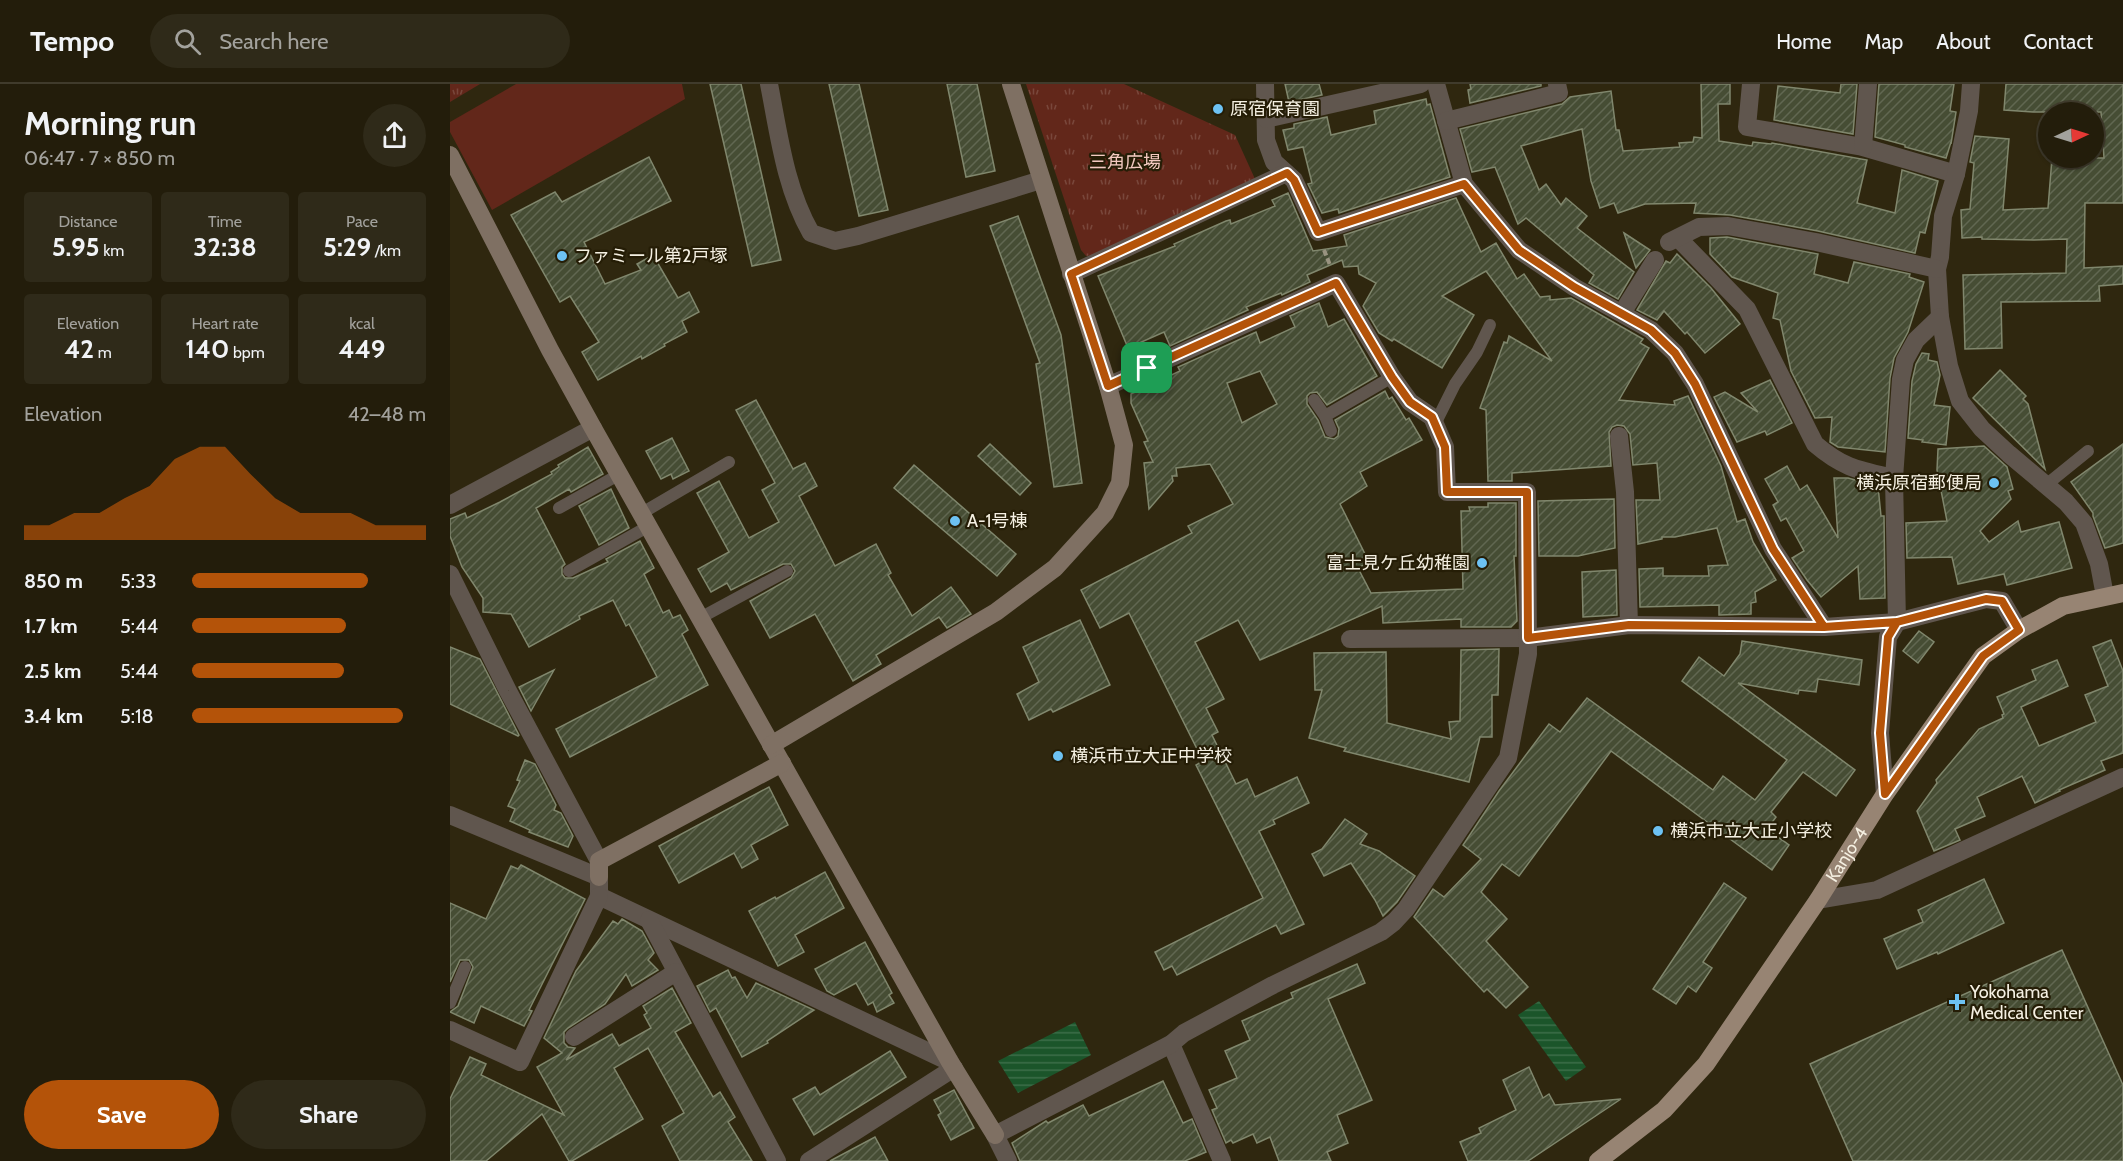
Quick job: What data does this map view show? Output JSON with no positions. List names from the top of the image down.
{
  "streets": {
    "main road": ["Kanjo-4"]
  },
  "parks": ["三角広場"],
  "places": {
    "other": [
      "原宿保育園",
      "ファミール第2戸塚",
      "横浜原宿郵便局",
      "A-1号棟",
      "富士見ケ丘幼稚園",
      "横浜市立大正中学校",
      "横浜市立大正小学校"
    ],
    "health": ["Yokohama Medical Center"]
  },
  "north": "right",
  "page": {
    "header": "Tempo",
    "search": "Search here",
    "nav": [
      "Home",
      "Map",
      "About",
      "Contact"
    ],
    "heading": ["Morning run", "06:47 · 7 × 850 m"],
    "stats": [
      ["Distance", "5.95 km"],
      ["Time", "32:38"],
      ["Pace", "5:29 /km"],
      ["Elevation", "42 m"],
      ["Heart rate", "140 bpm"],
      ["kcal", "449"]
    ],
    "chart": ["Elevation", "42–48 m"],
    "list": [
      {
        "name": "850 m",
        "note": "5:33"
      },
      {
        "name": "1.7 km",
        "note": "5:44"
      },
      {
        "name": "2.5 km",
        "note": "5:44"
      },
      {
        "name": "3.4 km",
        "note": "5:18"
      }
    ],
    "buttons": ["Save", "Share"]
  }
}
